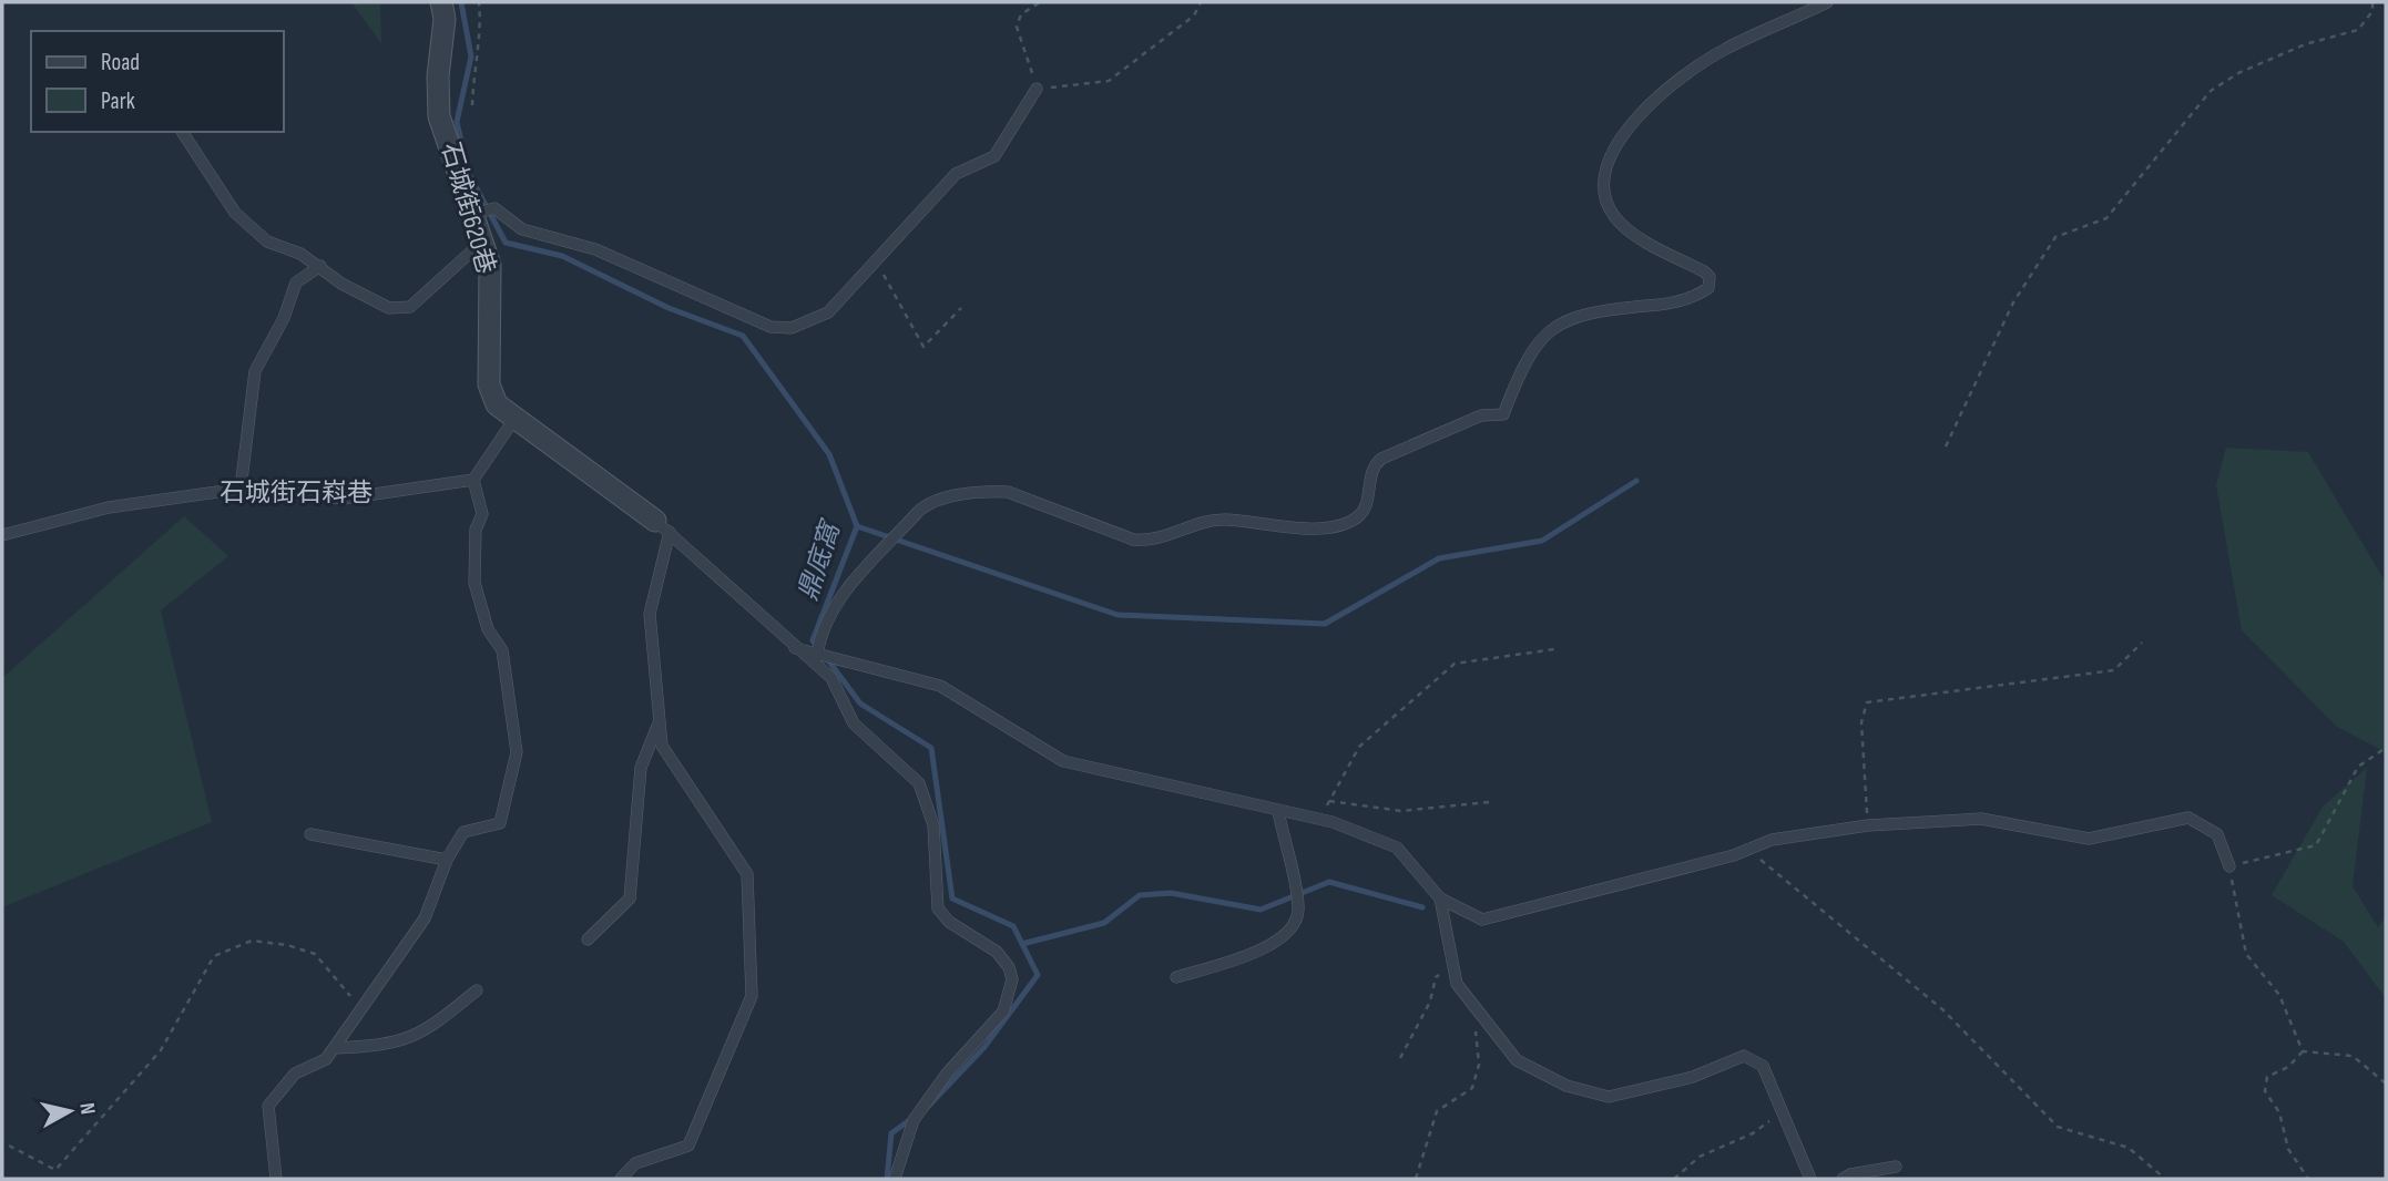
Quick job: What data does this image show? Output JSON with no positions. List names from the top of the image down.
{
  "streets": {
    "street": ["石城街620巷"],
    "lane": ["石城街石嵙巷"]
  },
  "water": ["鼎底窩"],
  "legend": ["Road", "Park"],
  "north": "right"
}
